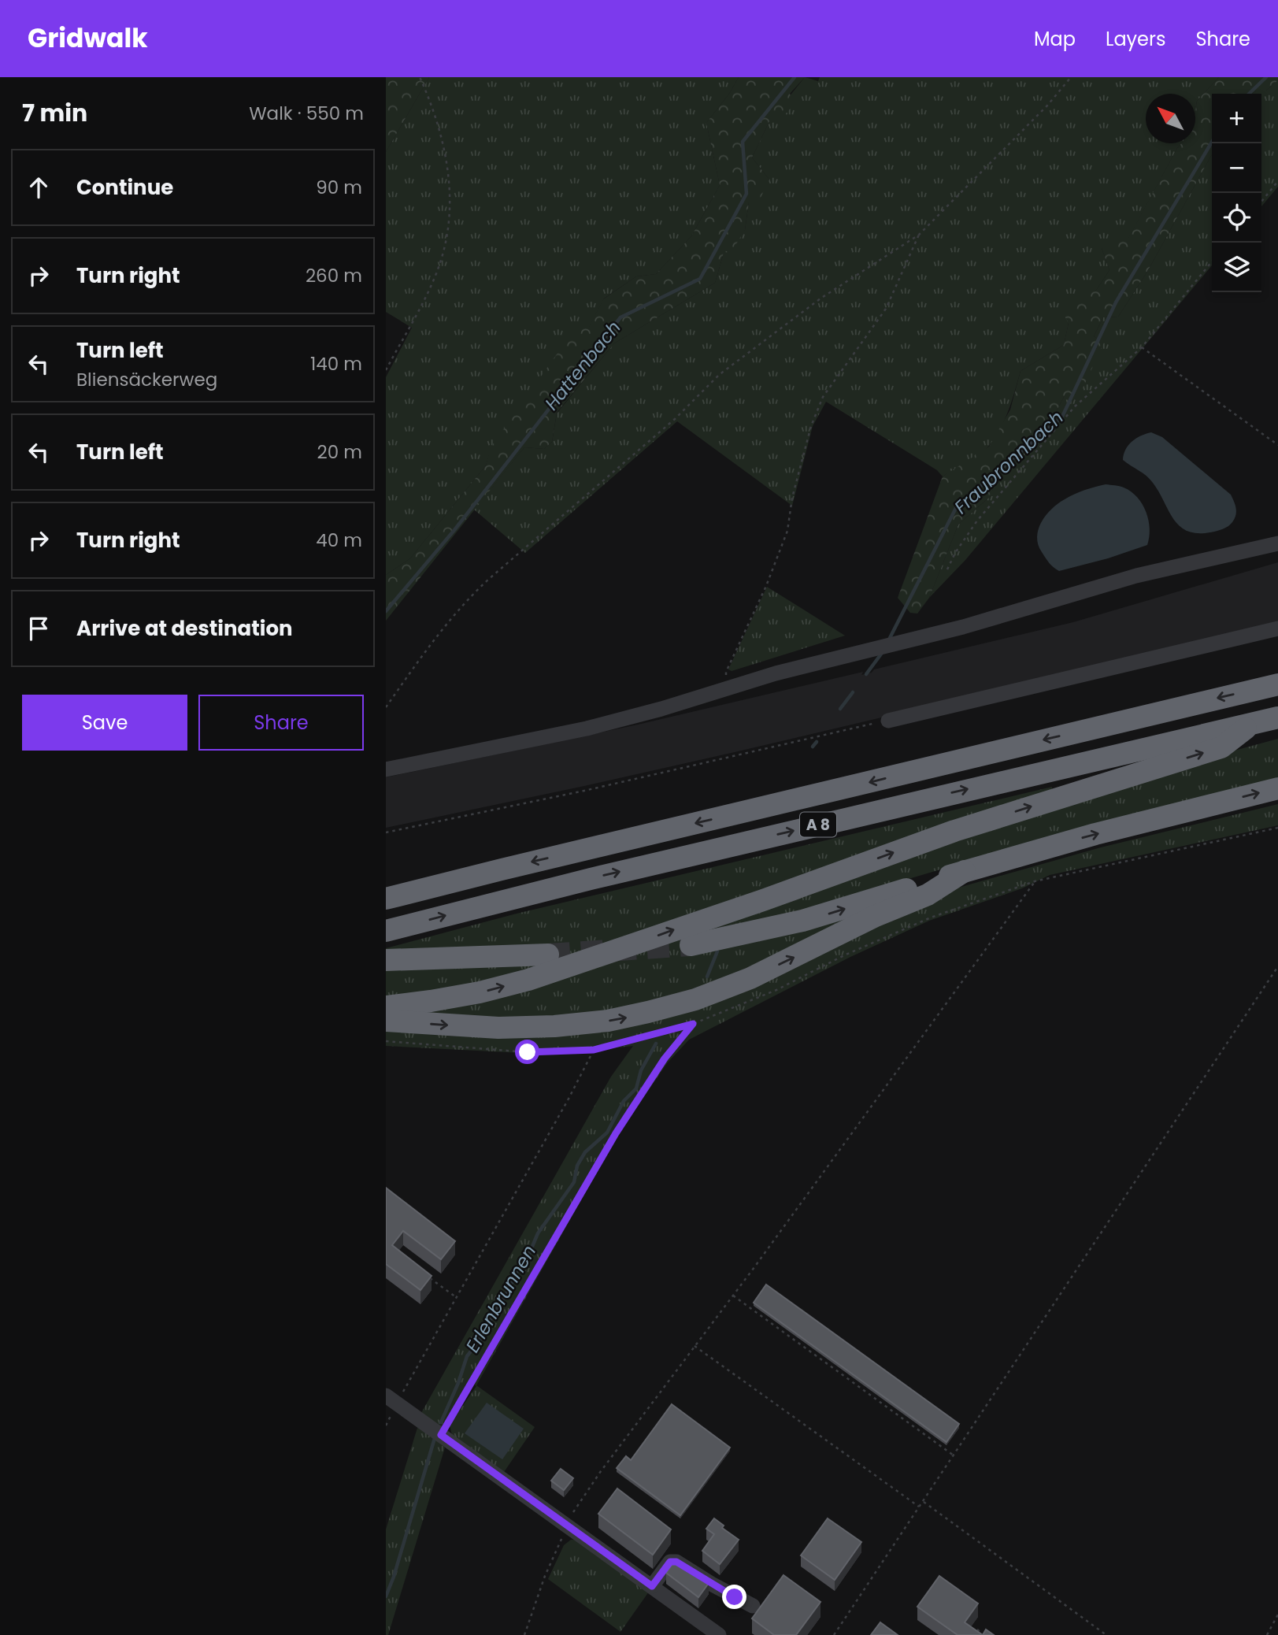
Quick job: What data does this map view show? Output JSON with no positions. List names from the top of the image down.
{
  "streets": {
    "highway": ["A 8"]
  },
  "water": ["Hattenbach", "Fraubronnbach", "Erlenbrunnen"],
  "north": "top left",
  "page": {
    "header": "Gridwalk",
    "nav": ["Map", "Layers", "Share"],
    "heading": ["7 min", "Walk · 550 m"],
    "map_buttons": ["+", "−"],
    "list": [
      ["Continue", "90 m"],
      ["Turn right", "260 m"],
      ["Turn left", "Bliensäckerweg", "140 m"],
      ["Turn left", "20 m"],
      ["Turn right", "40 m"],
      "Arrive at destination"
    ],
    "buttons": ["Save", "Share"]
  }
}
